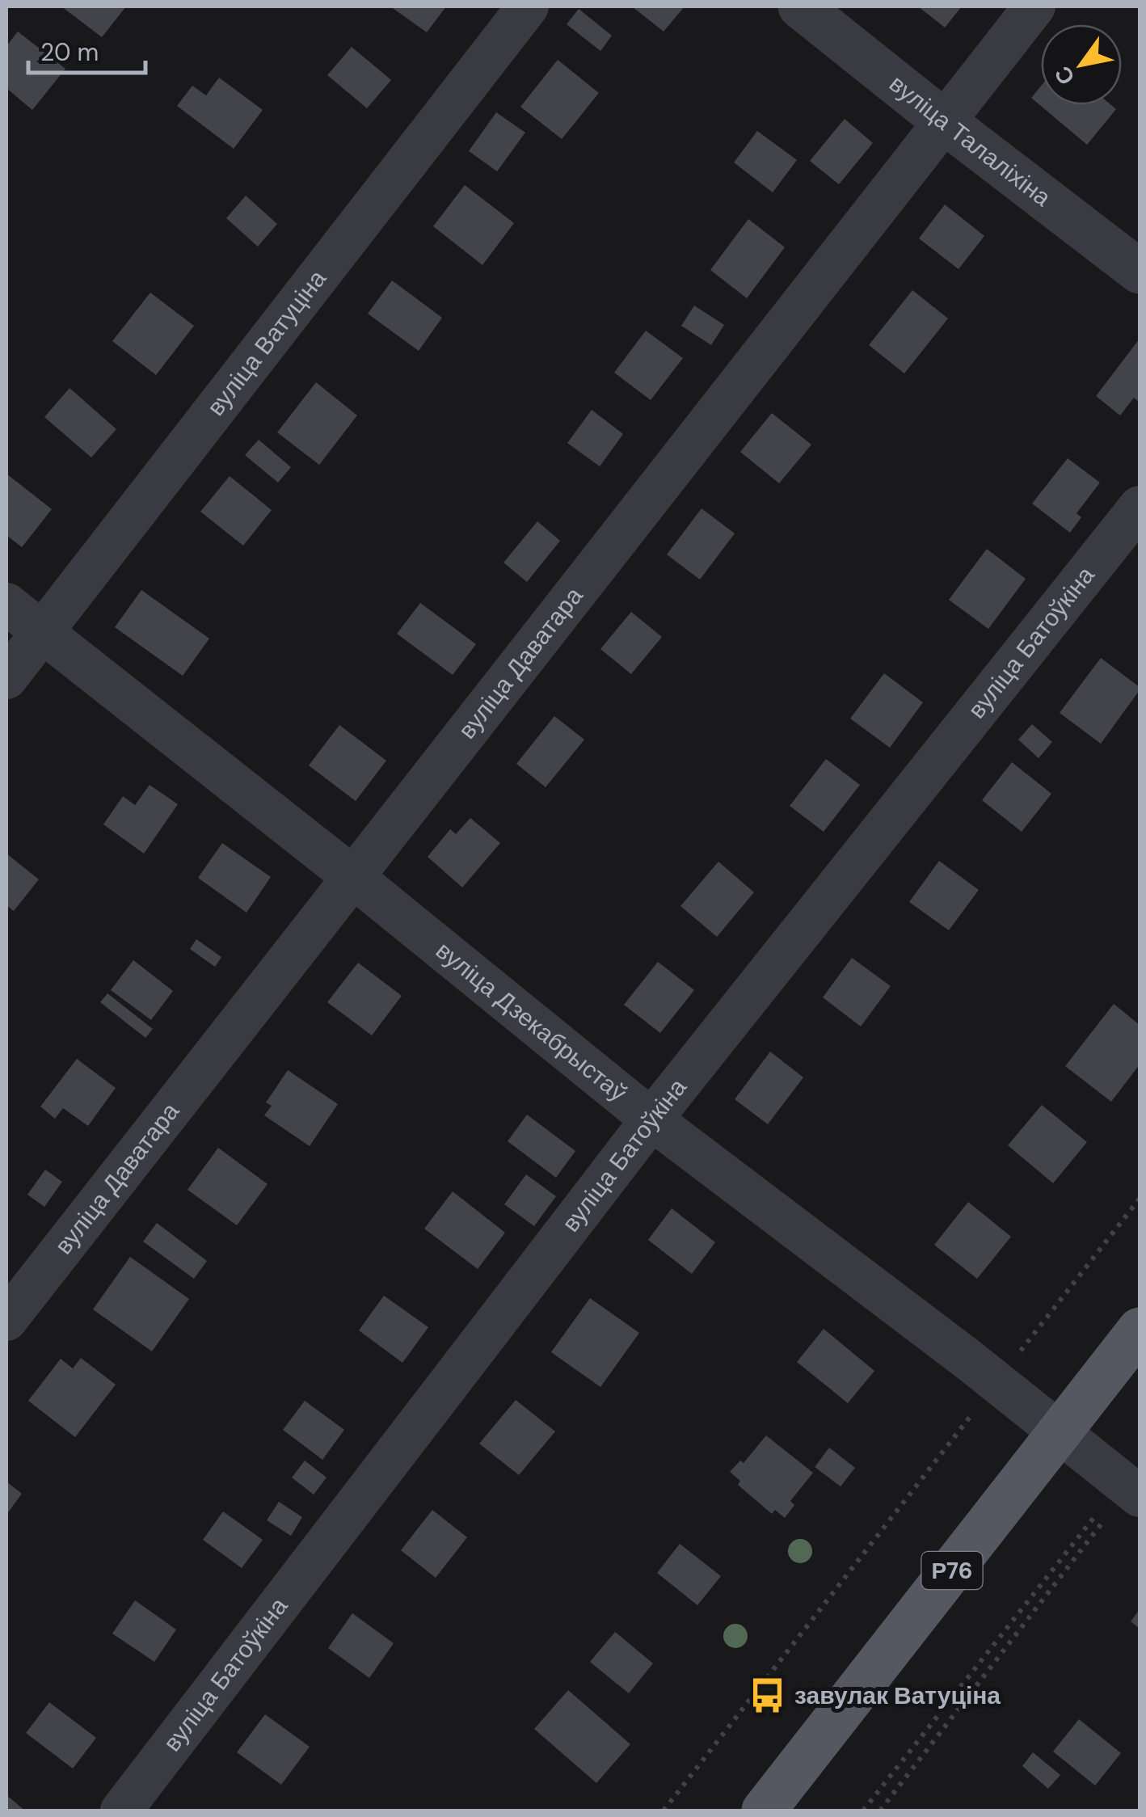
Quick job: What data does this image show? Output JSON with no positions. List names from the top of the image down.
{
  "streets": {
    "main road": ["Р76"],
    "street": [
      "вуліца Талаліхіна",
      "вуліца Ватуціна",
      "вуліца Батоўкіна",
      "вуліца Даватара",
      "вуліца Дзекабрыстаў"
    ]
  },
  "crossings": [
    ["вуліца Талаліхіна", "вуліца Даватара"],
    ["вуліца Ватуціна", "вуліца Дзекабрыстаў"],
    ["вуліца Батоўкіна", "вуліца Дзекабрыстаў"],
    ["вуліца Даватара", "вуліца Дзекабрыстаў"],
    ["вуліца Дзекабрыстаў", "Р76"]
  ],
  "places": {
    "bus stop": ["завулак Ватуціна"]
  },
  "scale_bar": "20 m",
  "north": "bottom left"
}
